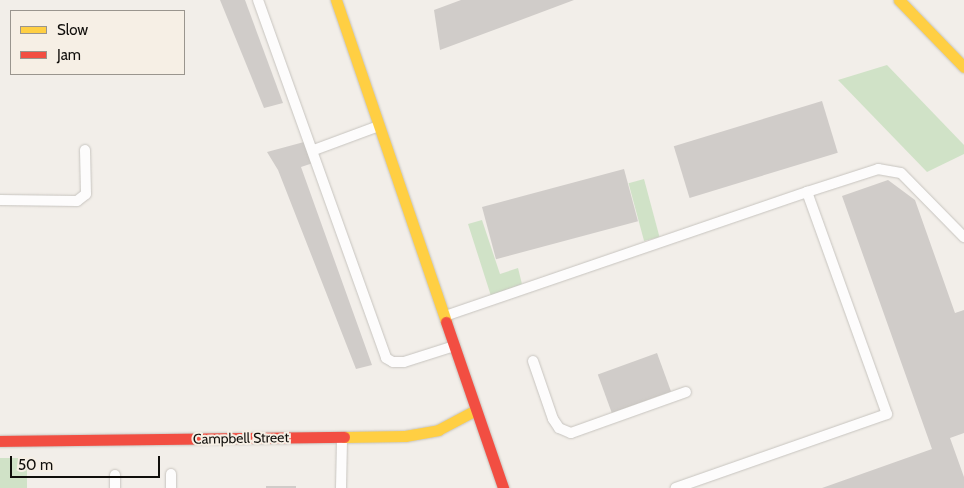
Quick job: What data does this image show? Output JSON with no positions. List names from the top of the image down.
{
  "streets": {
    "street": ["Campbell Street"]
  },
  "legend": ["Slow", "Jam"],
  "scale_bar": "50 m"
}
